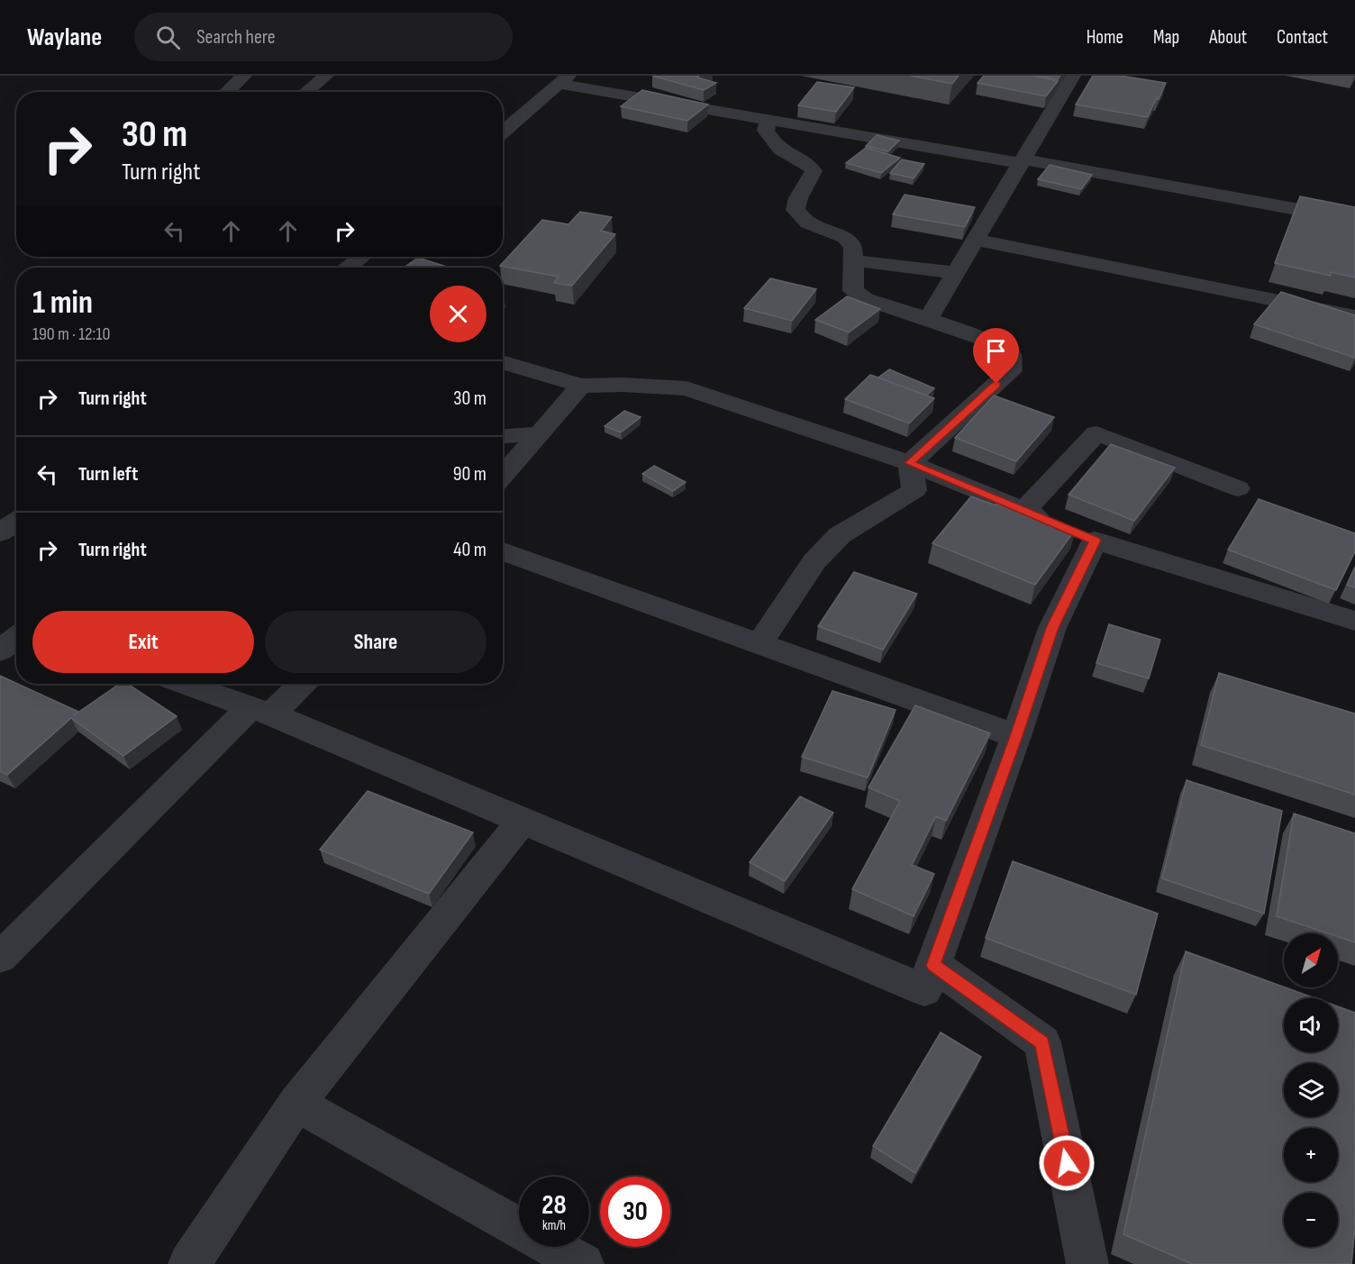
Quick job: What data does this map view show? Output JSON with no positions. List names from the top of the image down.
{
  "north": "top right",
  "page": {
    "header": "Waylane",
    "search": "Search here",
    "nav": [
      "Home",
      "Map",
      "About",
      "Contact"
    ],
    "turn": ["30 m", "Turn right"],
    "heading": ["1 min", "190 m · 12:10"],
    "list": [
      {
        "name": "Turn right",
        "value": "30 m"
      },
      {
        "name": "Turn left",
        "value": "90 m"
      },
      {
        "name": "Turn right",
        "value": "40 m"
      }
    ],
    "buttons": ["Exit", "Share"],
    "map_buttons": ["+", "−"],
    "speed": "28 km/h",
    "limit": "30"
  }
}
